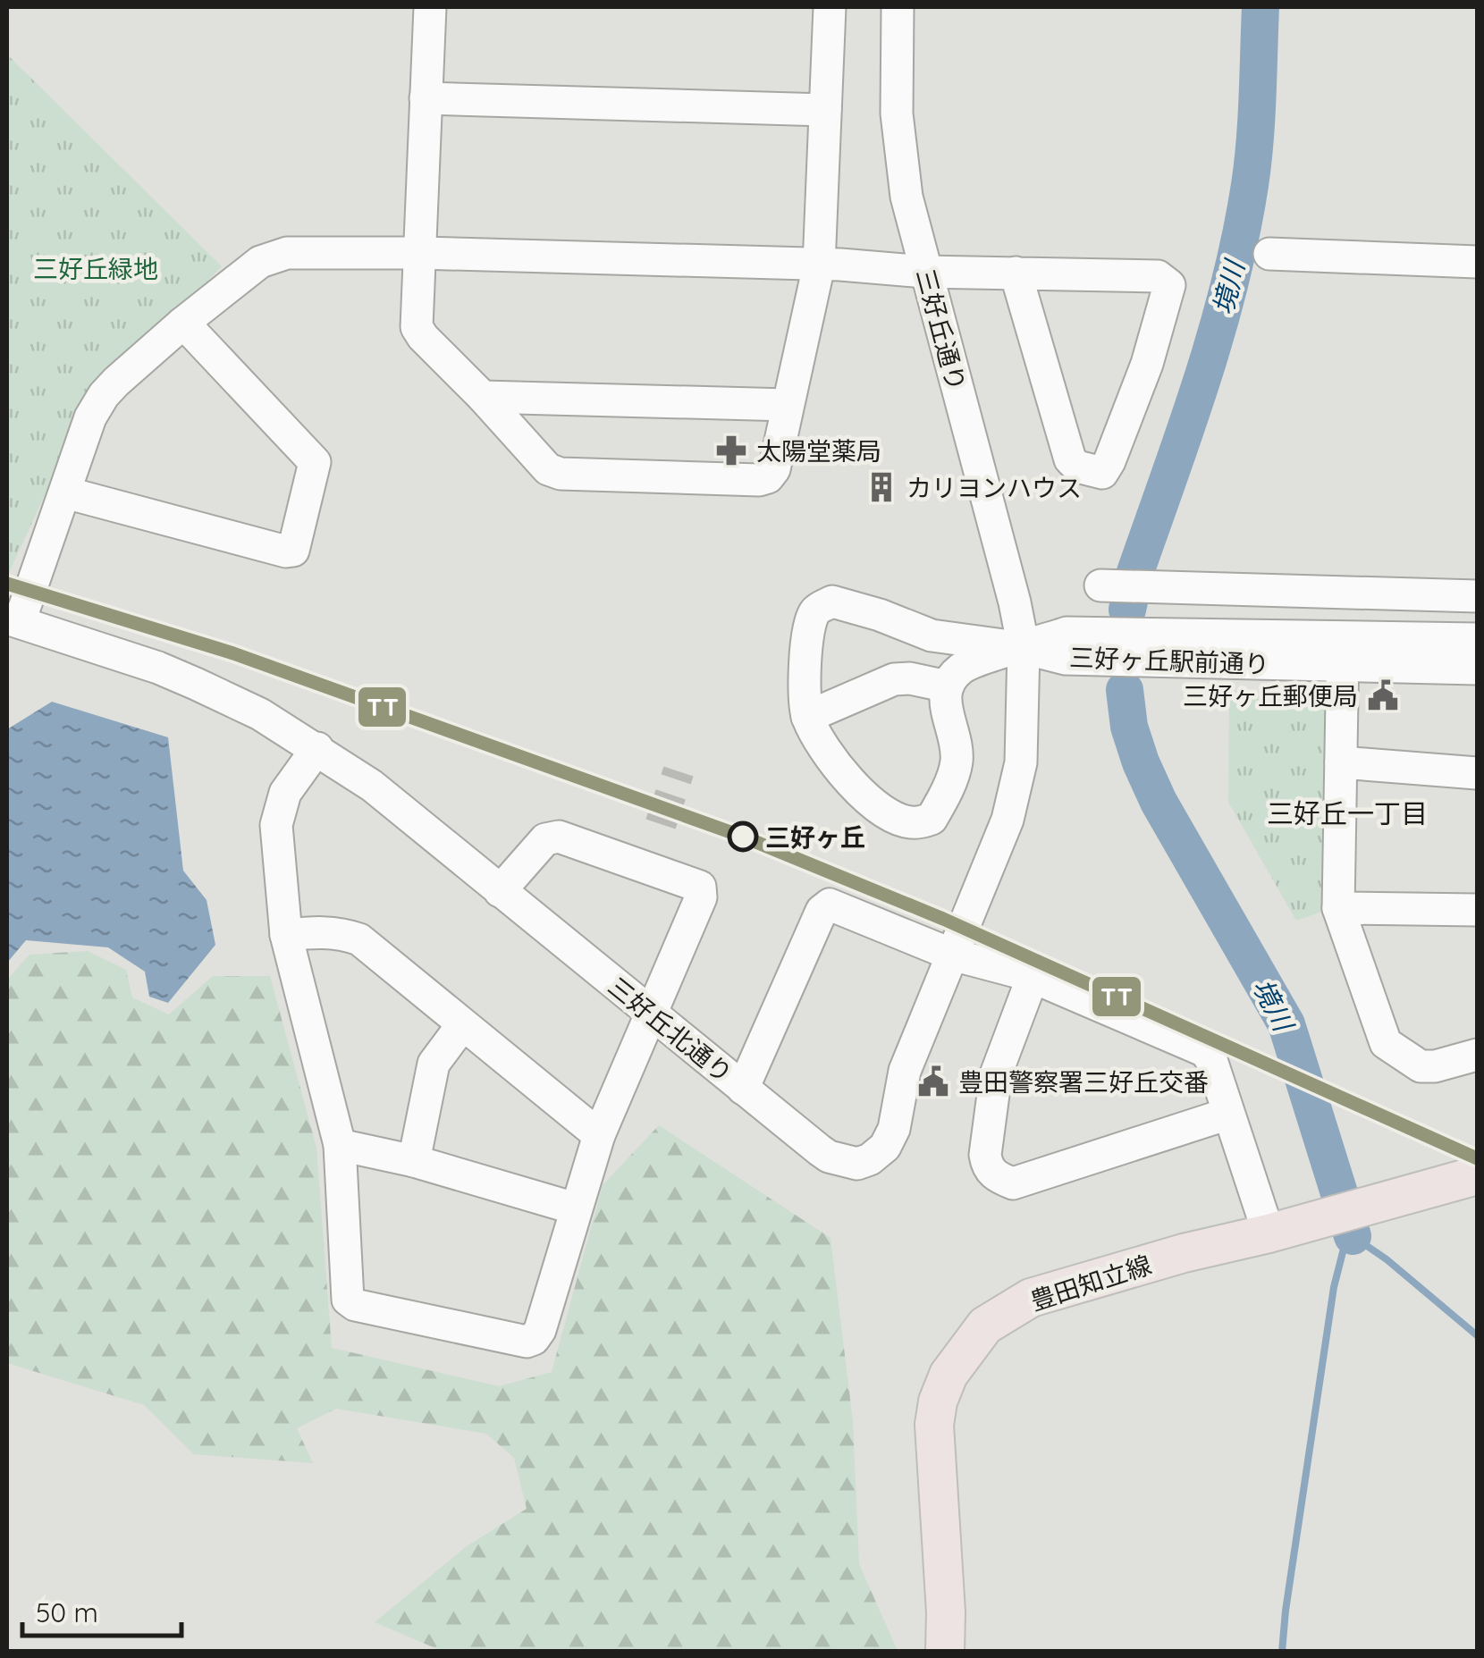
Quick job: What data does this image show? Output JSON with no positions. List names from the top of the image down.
{
  "streets": {
    "main road": ["豊田知立線"],
    "street": ["三好丘通り", "三好丘北通り"]
  },
  "crossings": [
    ["三好丘通り", "三好丘北通り"]
  ],
  "districts": ["三好丘一丁目"],
  "water": ["境川"],
  "parks": ["三好丘緑地"],
  "places": {
    "pharmacy": ["太陽堂薬局"],
    "building": ["カリヨンハウス"],
    "public building": ["三好ヶ丘郵便局", "豊田警察署三好丘交番"],
    "other": ["三好ヶ丘"]
  },
  "lines": ["transit line TT"],
  "scale_bar": "50 m"
}
